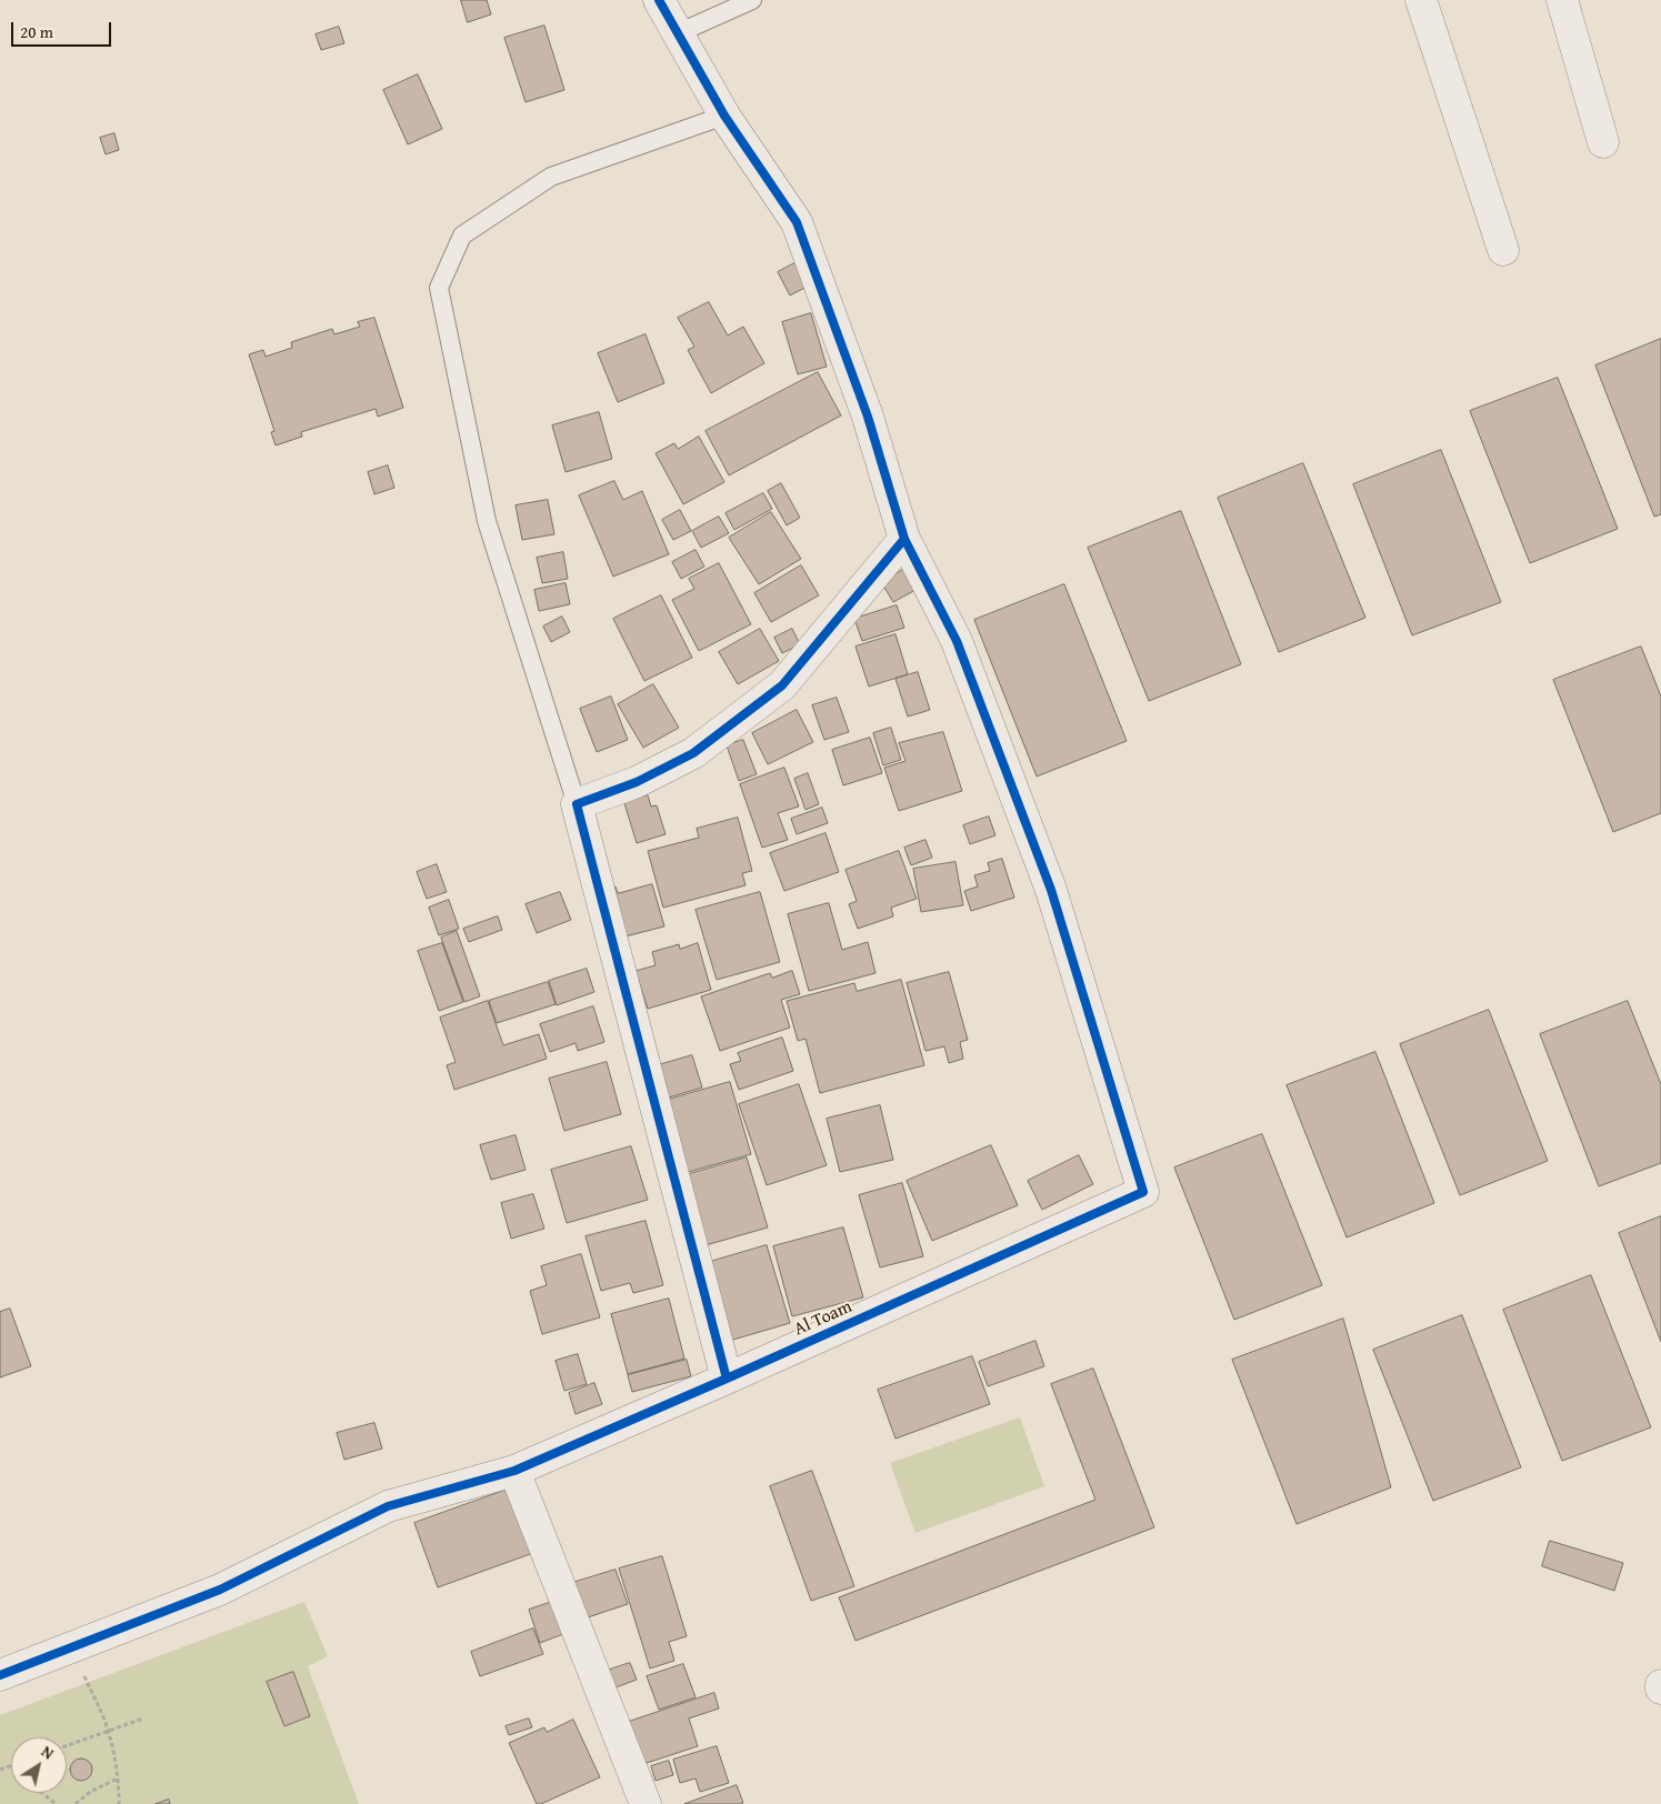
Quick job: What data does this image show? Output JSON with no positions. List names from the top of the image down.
{
  "streets": {
    "street": ["Al Toam"]
  },
  "scale_bar": "20 m",
  "north": "top right"
}
